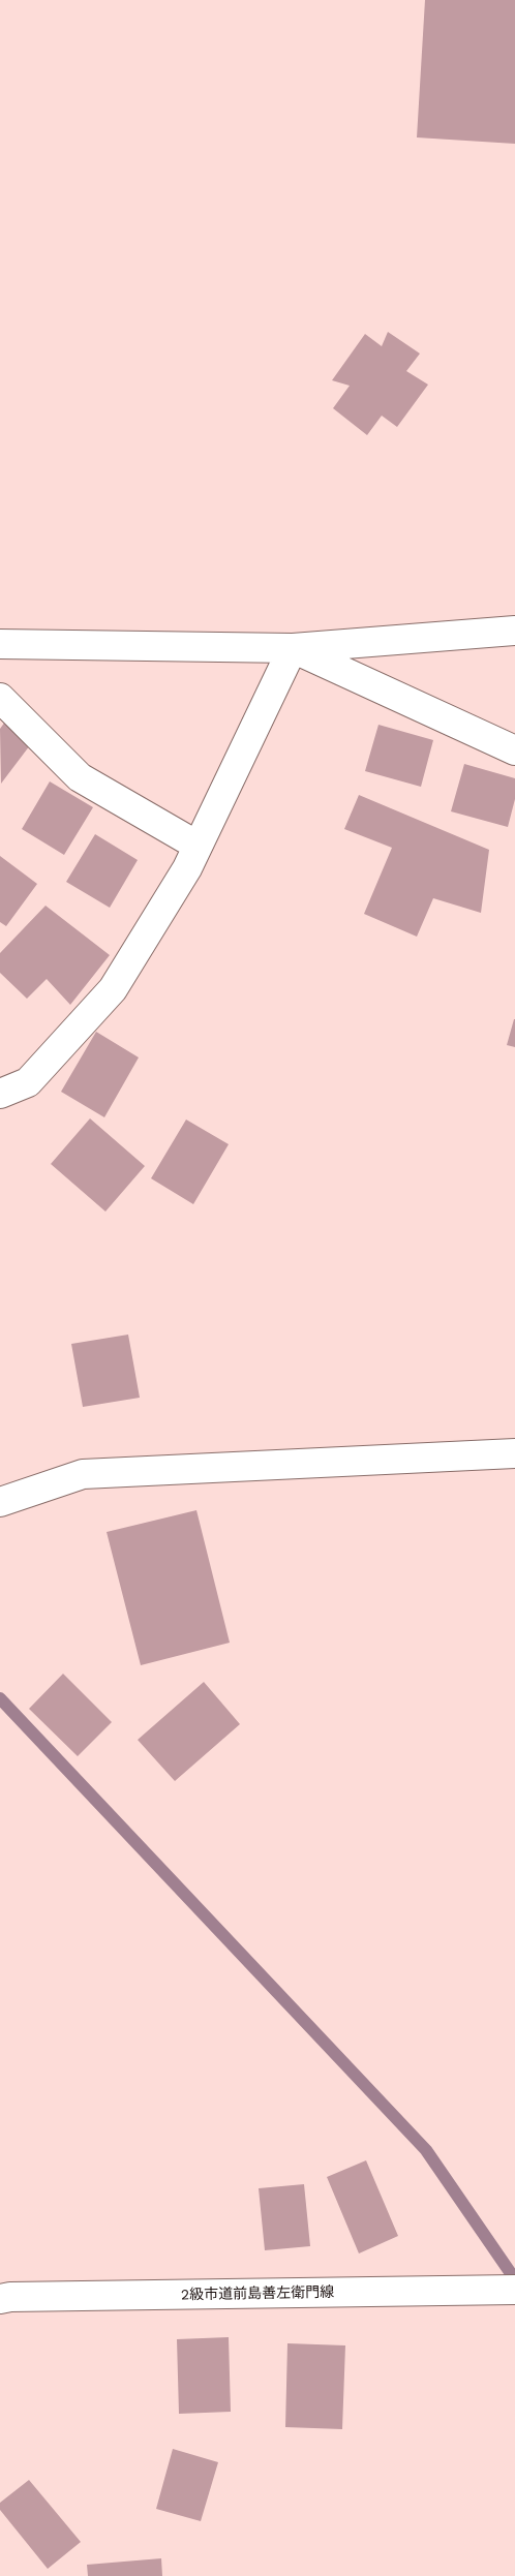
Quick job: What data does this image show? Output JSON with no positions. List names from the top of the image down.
{
  "streets": {
    "street": ["2級市道前島善左衛門線"]
  }
}
